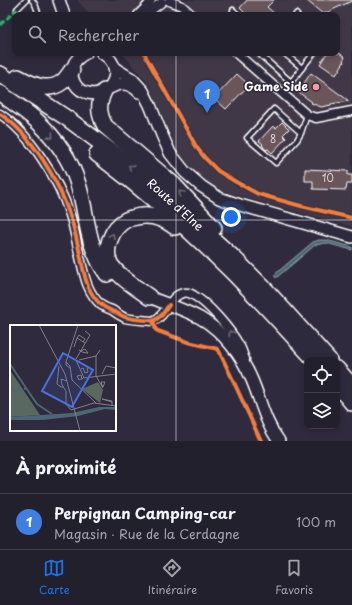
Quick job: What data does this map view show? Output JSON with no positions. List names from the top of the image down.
{
  "streets": {
    "highway": ["Route d'Elne"]
  },
  "places": ["Game Side"],
  "house_numbers": ["8", "10"],
  "page": {
    "search": "Rechercher",
    "pins": "1",
    "heading": "À proximité",
    "list": [
      {
        "mark": "1",
        "name": "Perpignan Camping-car",
        "note": "Magasin · Rue de la Cerdagne",
        "value": "100 m"
      }
    ],
    "nav": ["Carte", "Itinéraire", "Favoris"]
  }
}
